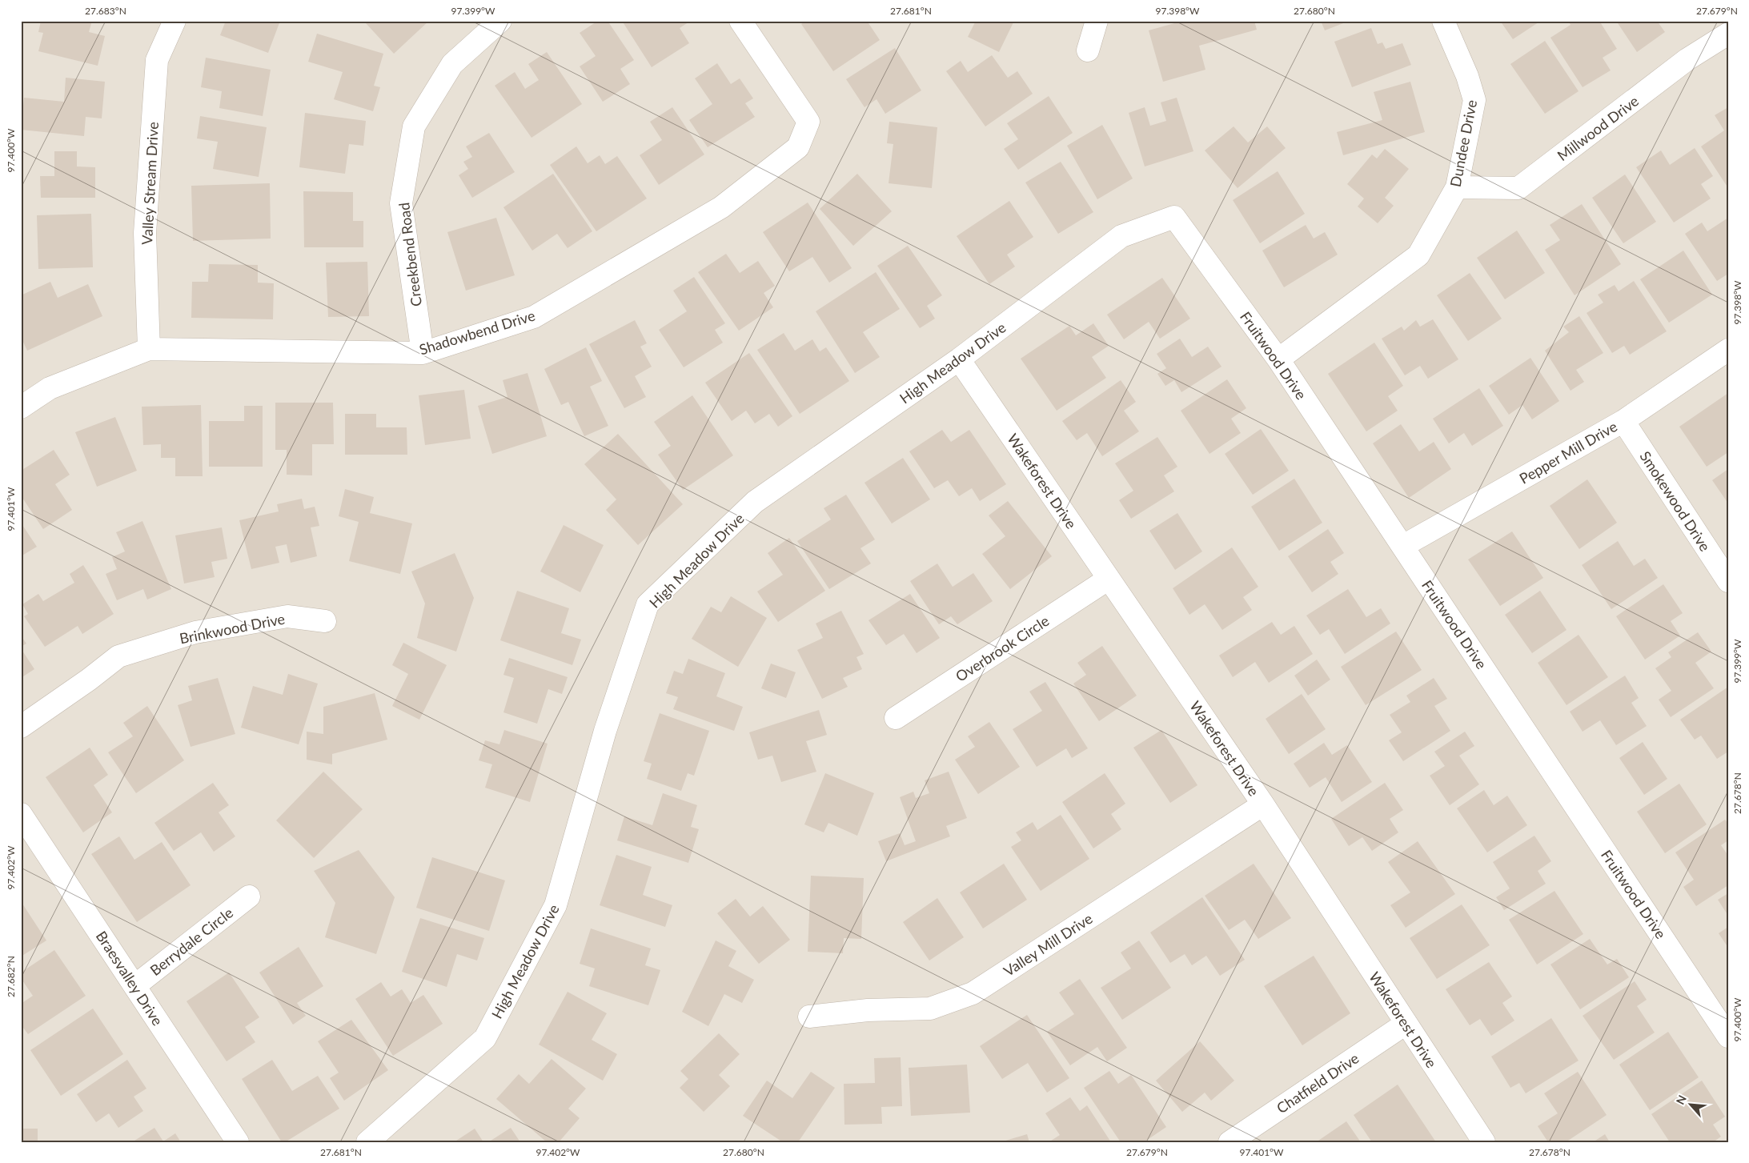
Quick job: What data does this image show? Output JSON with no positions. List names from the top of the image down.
{
  "streets": {
    "street": [
      "Millwood Drive",
      "Dundee Drive",
      "Valley Stream Drive",
      "Creekbend Road",
      "Shadowbend Drive",
      "Fruitwood Drive",
      "High Meadow Drive",
      "Pepper Mill Drive",
      "Wakeforest Drive",
      "Smokewood Drive",
      "Brinkwood Drive",
      "Overbrook Circle",
      "Berrydale Circle",
      "Valley Mill Drive",
      "Braesvalley Drive",
      "Chatfield Drive"
    ]
  },
  "crossings": [
    ["Millwood Drive", "Dundee Drive"],
    ["Dundee Drive", "Fruitwood Drive"],
    ["Valley Stream Drive", "Shadowbend Drive"],
    ["Creekbend Road", "Shadowbend Drive"],
    ["Fruitwood Drive", "High Meadow Drive"],
    ["Fruitwood Drive", "Pepper Mill Drive"],
    ["High Meadow Drive", "Wakeforest Drive"],
    ["Pepper Mill Drive", "Smokewood Drive"],
    ["Wakeforest Drive", "Overbrook Circle"],
    ["Wakeforest Drive", "Valley Mill Drive"],
    ["Wakeforest Drive", "Chatfield Drive"],
    ["Berrydale Circle", "Braesvalley Drive"]
  ],
  "north": "top left",
  "coordinates": [
    "27.683°N",
    "97.399°W",
    "27.681°N",
    "97.398°W",
    "27.680°N",
    "27.679°N",
    "97.400°W",
    "97.401°W",
    "27.678°N",
    "97.402°W",
    "27.682°N"
  ]
}
